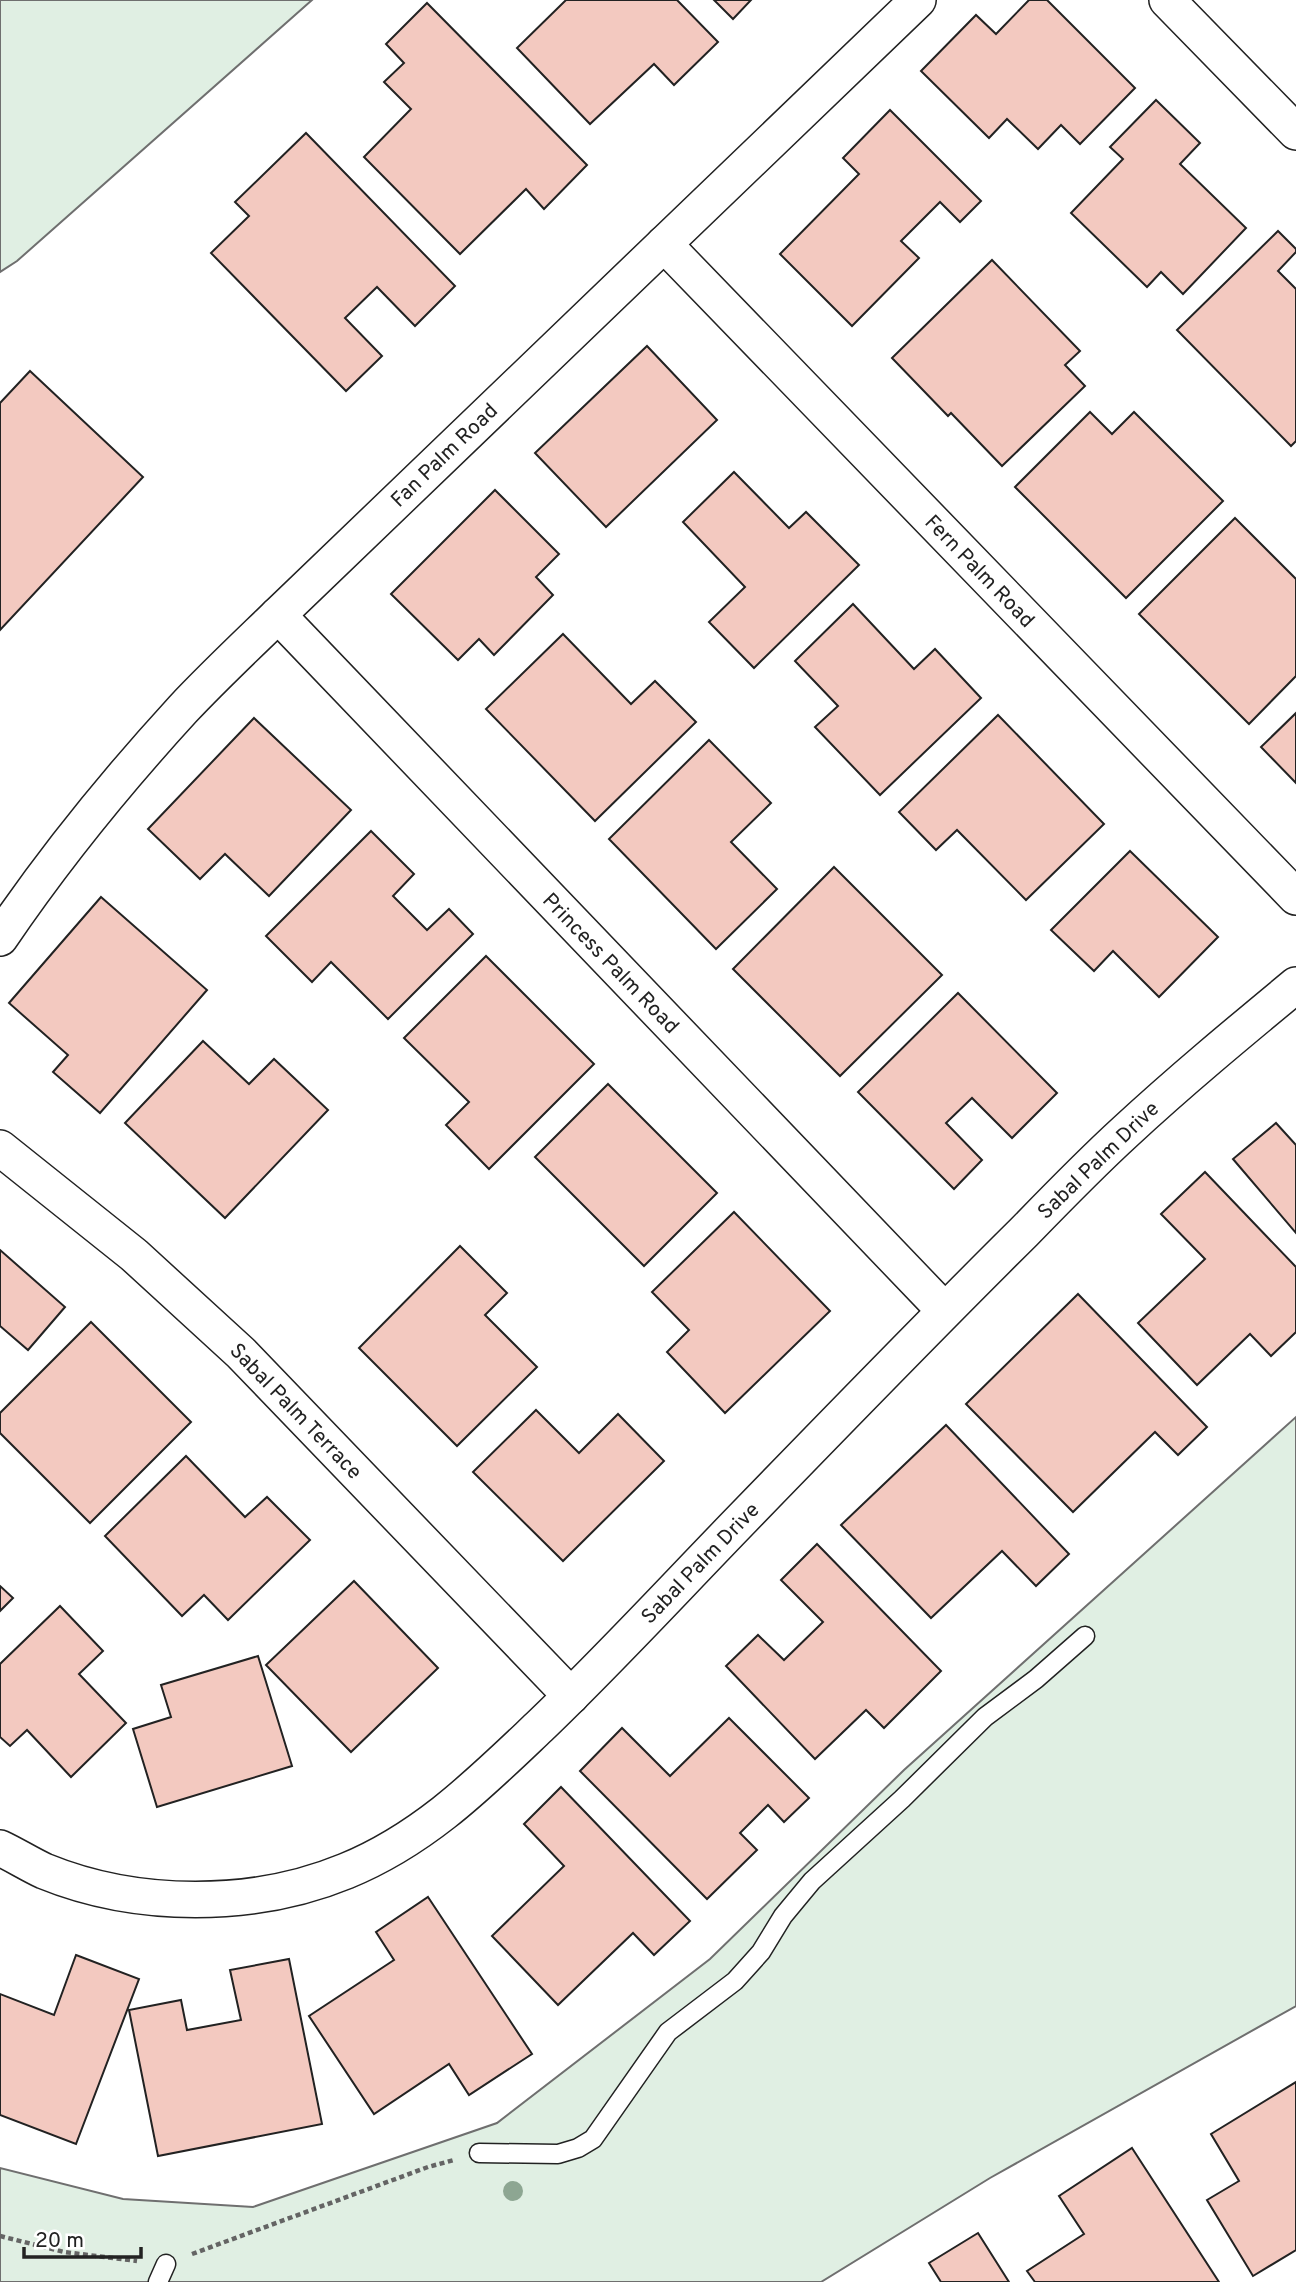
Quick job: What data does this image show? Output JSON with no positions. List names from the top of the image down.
{
  "streets": {
    "street": [
      "Fan Palm Road",
      "Fern Palm Road",
      "Princess Palm Road",
      "Sabal Palm Drive",
      "Sabal Palm Terrace"
    ]
  },
  "crossings": [
    ["Fan Palm Road", "Fern Palm Road"],
    ["Fan Palm Road", "Princess Palm Road"],
    ["Princess Palm Road", "Sabal Palm Drive"],
    ["Sabal Palm Drive", "Sabal Palm Terrace"]
  ],
  "scale_bar": "20 m"
}
